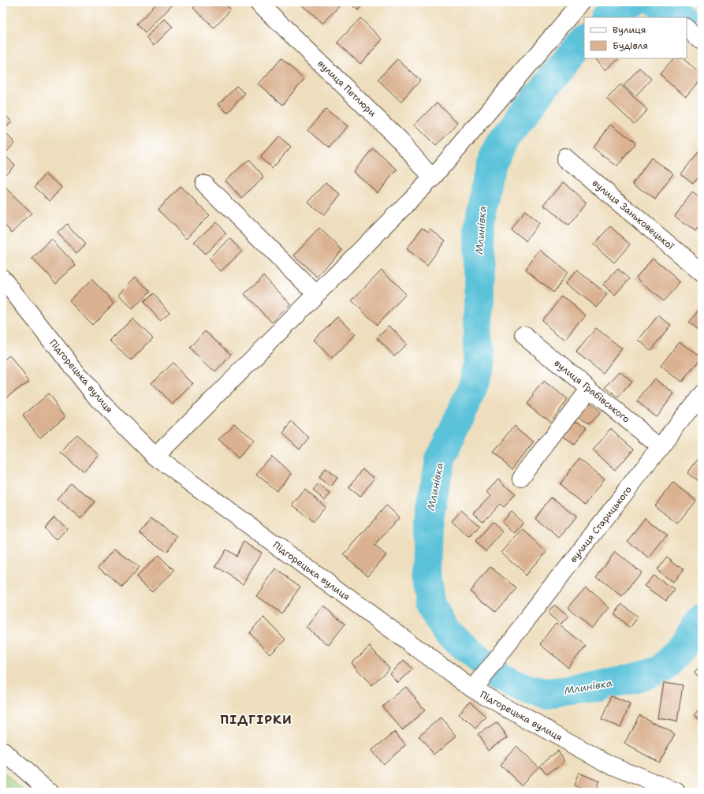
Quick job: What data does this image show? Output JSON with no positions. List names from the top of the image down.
{
  "streets": {
    "street": [
      "вулиця Петлюри",
      "вулиця Заньковецької",
      "Підгорецька вулиця",
      "вулиця Грабівського",
      "вулиця Старицького"
    ]
  },
  "crossings": [
    ["Підгорецька вулиця", "вулиця Старицького"],
    ["вулиця Грабівського", "вулиця Старицького"]
  ],
  "districts": ["ПІДГІРКИ"],
  "water": ["Млинівка"],
  "legend": ["Вулиця", "Будівля"]
}
